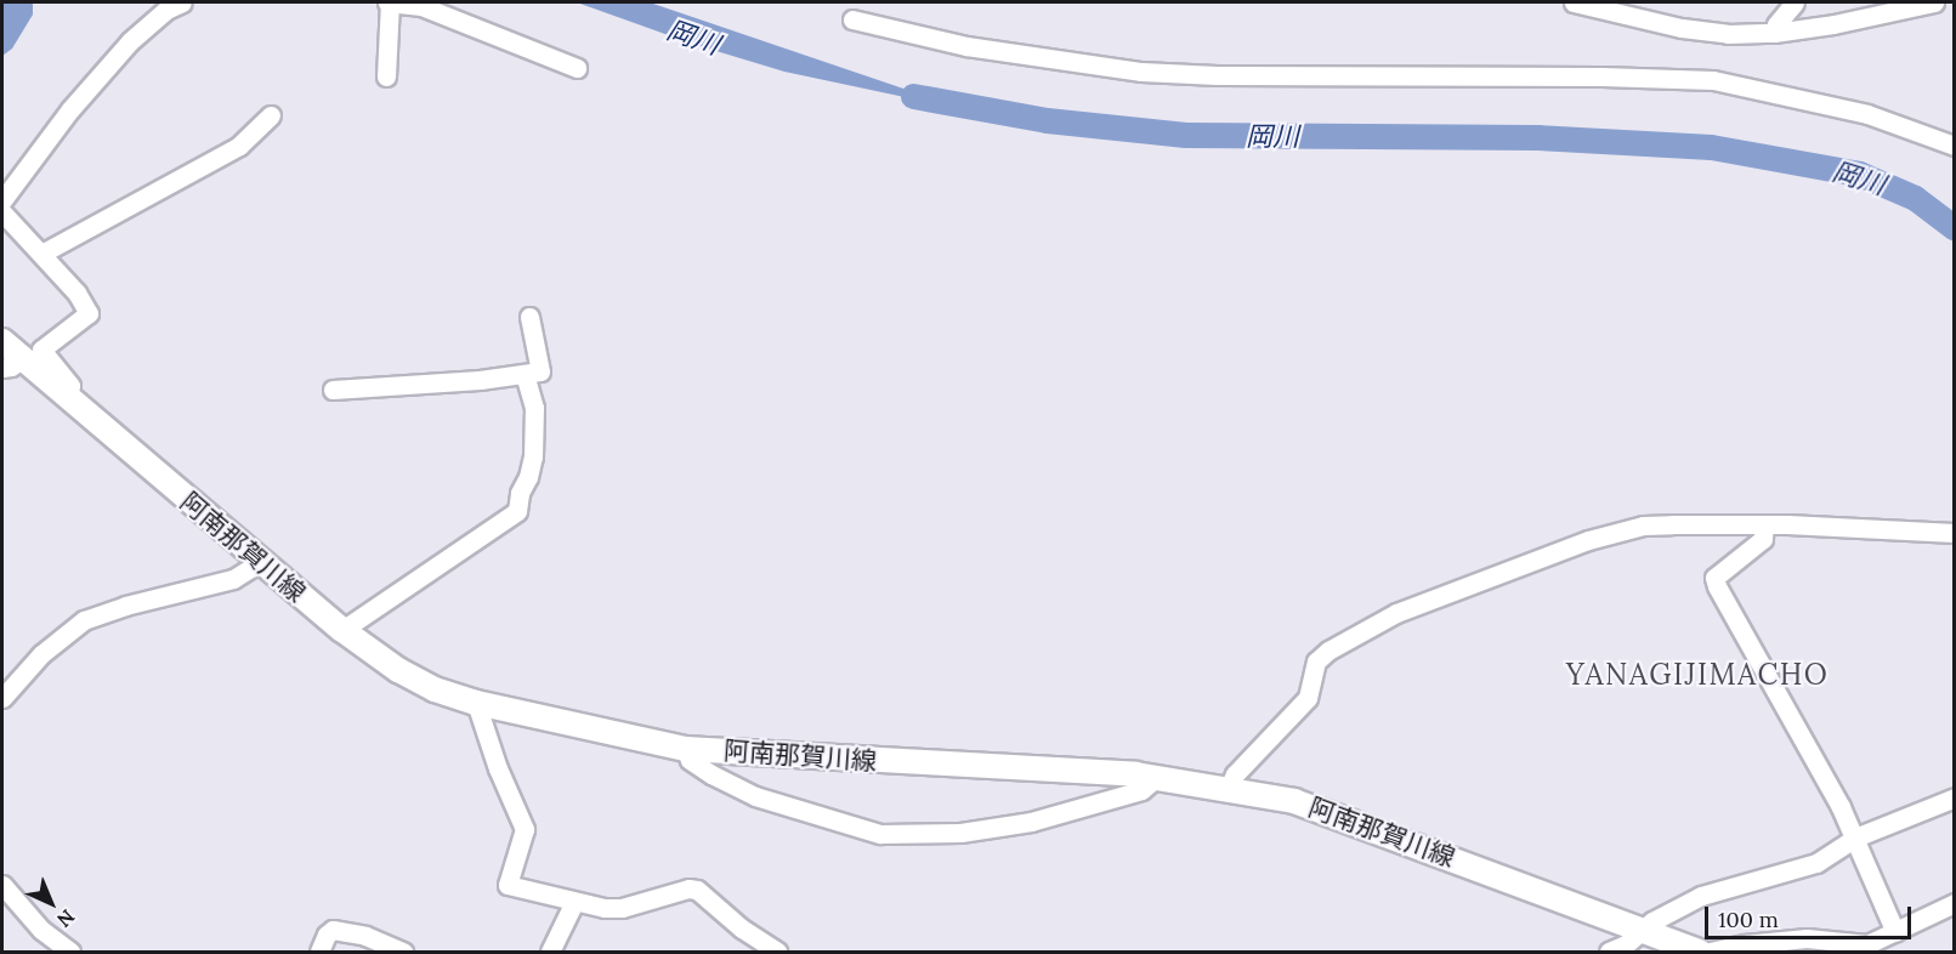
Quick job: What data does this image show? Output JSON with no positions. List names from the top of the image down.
{
  "streets": {
    "main road": ["阿南那賀川線"]
  },
  "districts": ["YANAGIJIMACHO"],
  "water": ["岡川"],
  "scale_bar": "100 m",
  "north": "bottom right"
}
